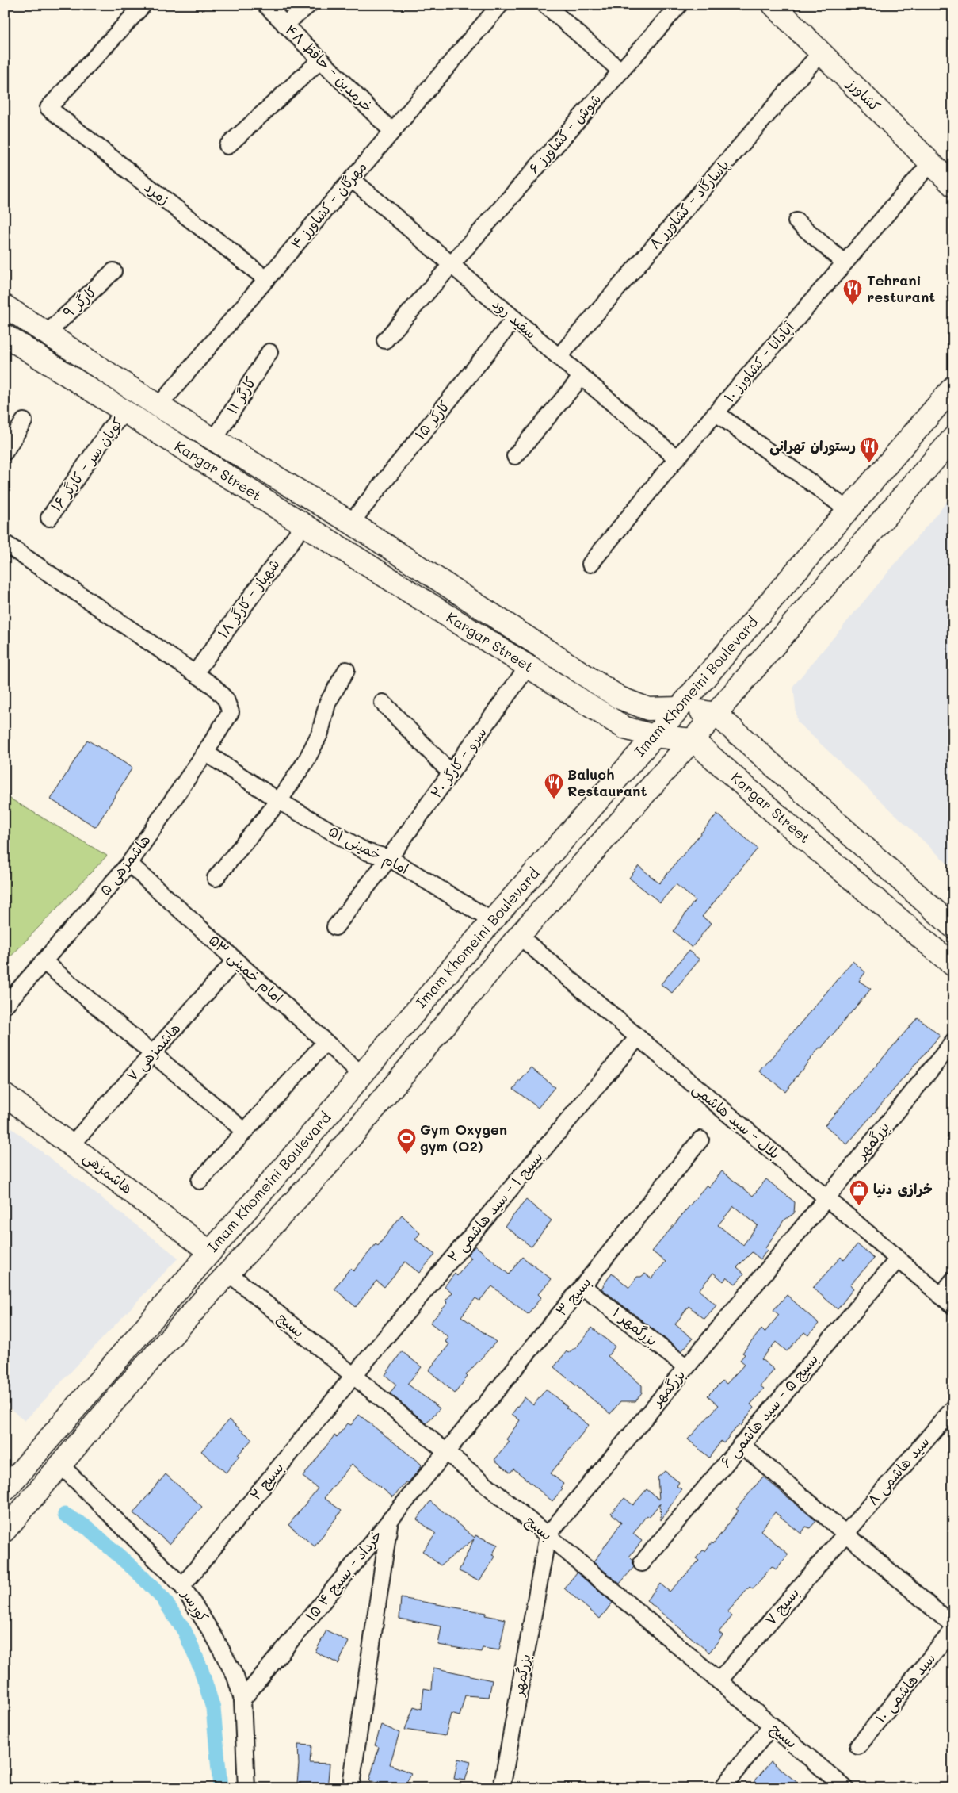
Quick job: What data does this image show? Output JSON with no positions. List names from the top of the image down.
{
  "streets": {
    "main road": [
      "کشاورز",
      "Kargar Street",
      "Imam Khomeini Boulevard",
      "هاشمزهی"
    ],
    "street": [
      "خرمدین - حافظ ۴۸",
      "شوش - کشاورز ۶",
      "زمرد",
      "پاسارگاد - کشاورز ۸",
      "مهرگان - کشاورز ۴",
      "کارگر ۹",
      "سفید رود",
      "آپادانا - کشاورز ۱۰",
      "کارگر ۱۱",
      "کارگر ۱۵",
      "کوپان سر - کارگر ۱۶",
      "شهباز - کارگر ۱۸",
      "سرو - کارگر ۲۰",
      "امام خمینی ۵۱",
      "هاشمزهی ۵",
      "امام خمینی ۵۳",
      "هاشمزهی ۷",
      "بلال - سید هاشمی",
      "بزرگمهر",
      "بسیج ۱ - سید هاشمی ۲",
      "بسیج ۳",
      "بسیج",
      "بزرگمهر ۱",
      "بسیج ۵ - سید هاشمی ۶",
      "سید هاشمی ۸",
      "بسیج ۲",
      "۱۵ خرداد - بسیج ۴",
      "کورسر",
      "بسیج ۷",
      "سید هاشمی ۱۰"
    ]
  },
  "crossings": [
    ["خرمدین - حافظ ۴۸", "مهرگان - کشاورز ۴"],
    ["کشاورز", "پاسارگاد - کشاورز ۸"],
    ["کشاورز", "آپادانا - کشاورز ۱۰"],
    ["شوش - کشاورز ۶", "سفید رود"],
    ["زمرد", "مهرگان - کشاورز ۴"],
    ["پاسارگاد - کشاورز ۸", "سفید رود"],
    ["مهرگان - کشاورز ۴", "سفید رود"],
    ["مهرگان - کشاورز ۴", "Kargar Street"],
    ["کارگر ۹", "Kargar Street"],
    ["سفید رود", "آپادانا - کشاورز ۱۰"],
    ["سفید رود", "کارگر ۱۵"],
    ["کارگر ۱۱", "Kargar Street"],
    ["کارگر ۱۵", "Kargar Street"],
    ["کوپان سر - کارگر ۱۶", "Kargar Street"],
    ["Kargar Street", "شهباز - کارگر ۱۸"],
    ["Kargar Street", "Imam Khomeini Boulevard"],
    ["Kargar Street", "سرو - کارگر ۲۰"],
    ["شهباز - کارگر ۱۸", "هاشمزهی ۵"],
    ["Imam Khomeini Boulevard", "امام خمینی ۵۱"],
    ["Imam Khomeini Boulevard", "امام خمینی ۵۳"],
    ["Imam Khomeini Boulevard", "بلال - سید هاشمی"],
    ["Imam Khomeini Boulevard", "هاشمزهی"],
    ["Imam Khomeini Boulevard", "بسیج"],
    ["Imam Khomeini Boulevard", "کورسر"],
    ["سرو - کارگر ۲۰", "امام خمینی ۵۱"],
    ["امام خمینی ۵۱", "هاشمزهی ۵"],
    ["هاشمزهی ۵", "امام خمینی ۵۳"],
    ["امام خمینی ۵۳", "هاشمزهی ۷"],
    ["هاشمزهی ۷", "هاشمزهی"],
    ["بلال - سید هاشمی", "بزرگمهر"],
    ["بلال - سید هاشمی", "بسیج ۱ - سید هاشمی ۲"],
    ["بلال - سید هاشمی", "بسیج ۵ - سید هاشمی ۶"],
    ["بزرگمهر", "بسیج"],
    ["بزرگمهر", "بزرگمهر ۱"],
    ["بسیج ۱ - سید هاشمی ۲", "بسیج"],
    ["بسیج ۱ - سید هاشمی ۲", "بسیج ۲"],
    ["بسیج ۳", "بسیج"],
    ["بسیج ۳", "بزرگمهر ۱"],
    ["بسیج ۳", "۱۵ خرداد - بسیج ۴"],
    ["بسیج", "بسیج ۲"],
    ["بسیج", "۱۵ خرداد - بسیج ۴"],
    ["بسیج", "بسیج ۷"],
    ["سید هاشمی ۸", "بسیج ۷"],
    ["بسیج ۲", "کورسر"],
    ["۱۵ خرداد - بسیج ۴", "کورسر"]
  ],
  "places": {
    "restaurant": ["Tehrani resturant", "رستوران تهرانی", "Baluch Restaurant"],
    "sports": ["Gym Oxygen gym (O2)"],
    "shop": ["خرازی دنیا"]
  }
}
